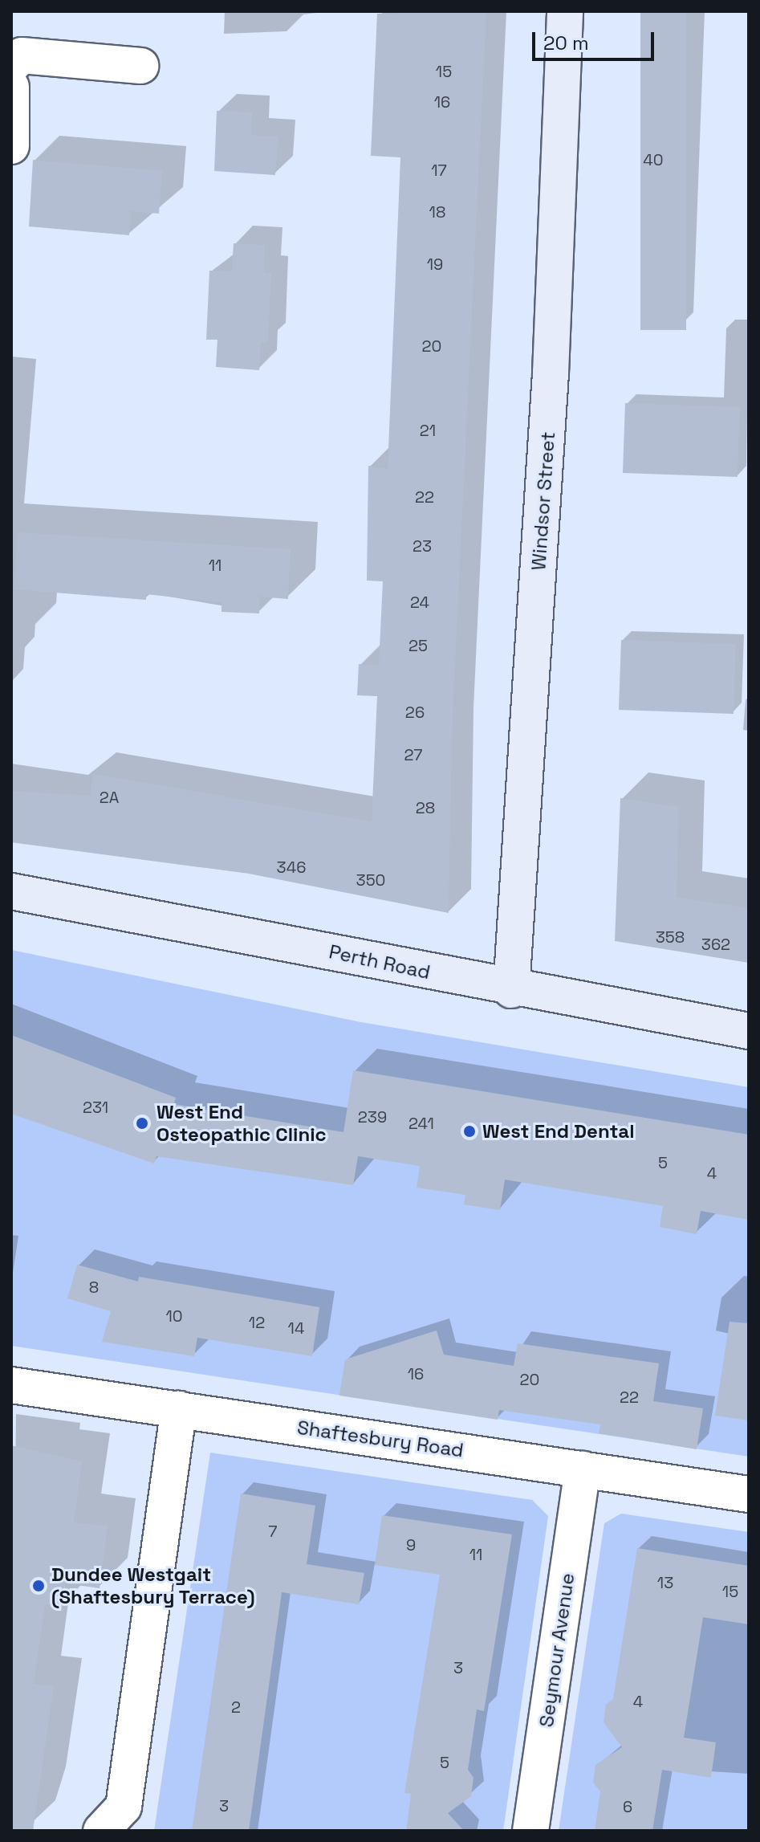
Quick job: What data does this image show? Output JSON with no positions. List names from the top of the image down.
{
  "streets": {
    "street": [
      "Windsor Street",
      "Perth Road",
      "Shaftesbury Road",
      "Seymour Avenue"
    ]
  },
  "crossings": [
    ["Windsor Street", "Perth Road"],
    ["Shaftesbury Road", "Seymour Avenue"]
  ],
  "places": ["West End Osteopathic Clinic", "West End Dental", "Dundee Westgait (Shaftesbury Terrace)"],
  "house_numbers": [
    "15",
    "16",
    "40",
    "17",
    "18",
    "19",
    "20",
    "21",
    "22",
    "23",
    "11",
    "24",
    "25",
    "26",
    "27",
    "2A",
    "28",
    "346",
    "350",
    "358",
    "362",
    "231",
    "239",
    "241",
    "5",
    "4",
    "8",
    "10",
    "12",
    "14",
    "16",
    "20",
    "22",
    "7",
    "9",
    "11",
    "13",
    "15",
    "3",
    "4",
    "2",
    "5",
    "3",
    "6"
  ],
  "scale_bar": "20 m"
}
